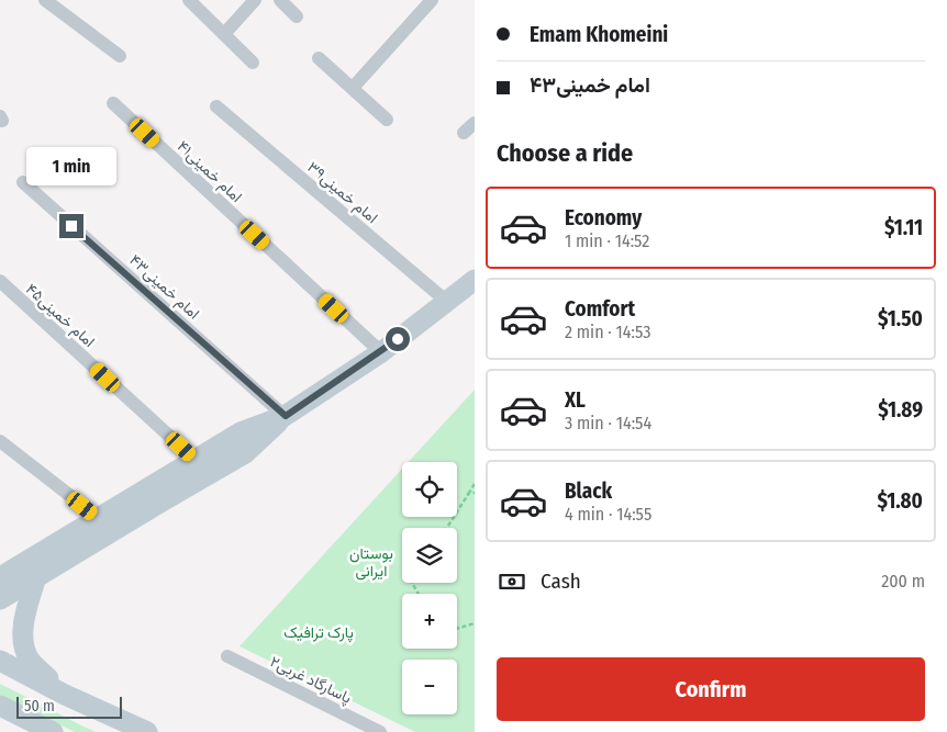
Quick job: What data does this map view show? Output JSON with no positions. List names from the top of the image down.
{
  "streets": {
    "street": [
      "امام خمینی۴۱",
      "امام خمینی۳۹",
      "امام خمینی۴۳",
      "امام خمینی۴۵",
      "پاسارگاد غربی۲"
    ]
  },
  "parks": ["بوستان ایرانی", "پارک ترافیک"],
  "scale_bar": "50 m",
  "page": {
    "banner": ["Emam Khomeini", "امام خمینی۴۳"],
    "heading": "Choose a ride",
    "bubble": "1 min",
    "list": [
      {
        "name": "Economy",
        "note": "1 min · 14:52",
        "value": "$1.11"
      },
      {
        "name": "Comfort",
        "note": "2 min · 14:53",
        "value": "$1.50"
      },
      {
        "name": "XL",
        "note": "3 min · 14:54",
        "value": "$1.89"
      },
      {
        "name": "Black",
        "note": "4 min · 14:55",
        "value": "$1.80"
      }
    ],
    "map_buttons": ["+", "−"],
    "pay": ["Cash", "200 m"],
    "buttons": "Confirm",
    "scale": "50 m"
  }
}
